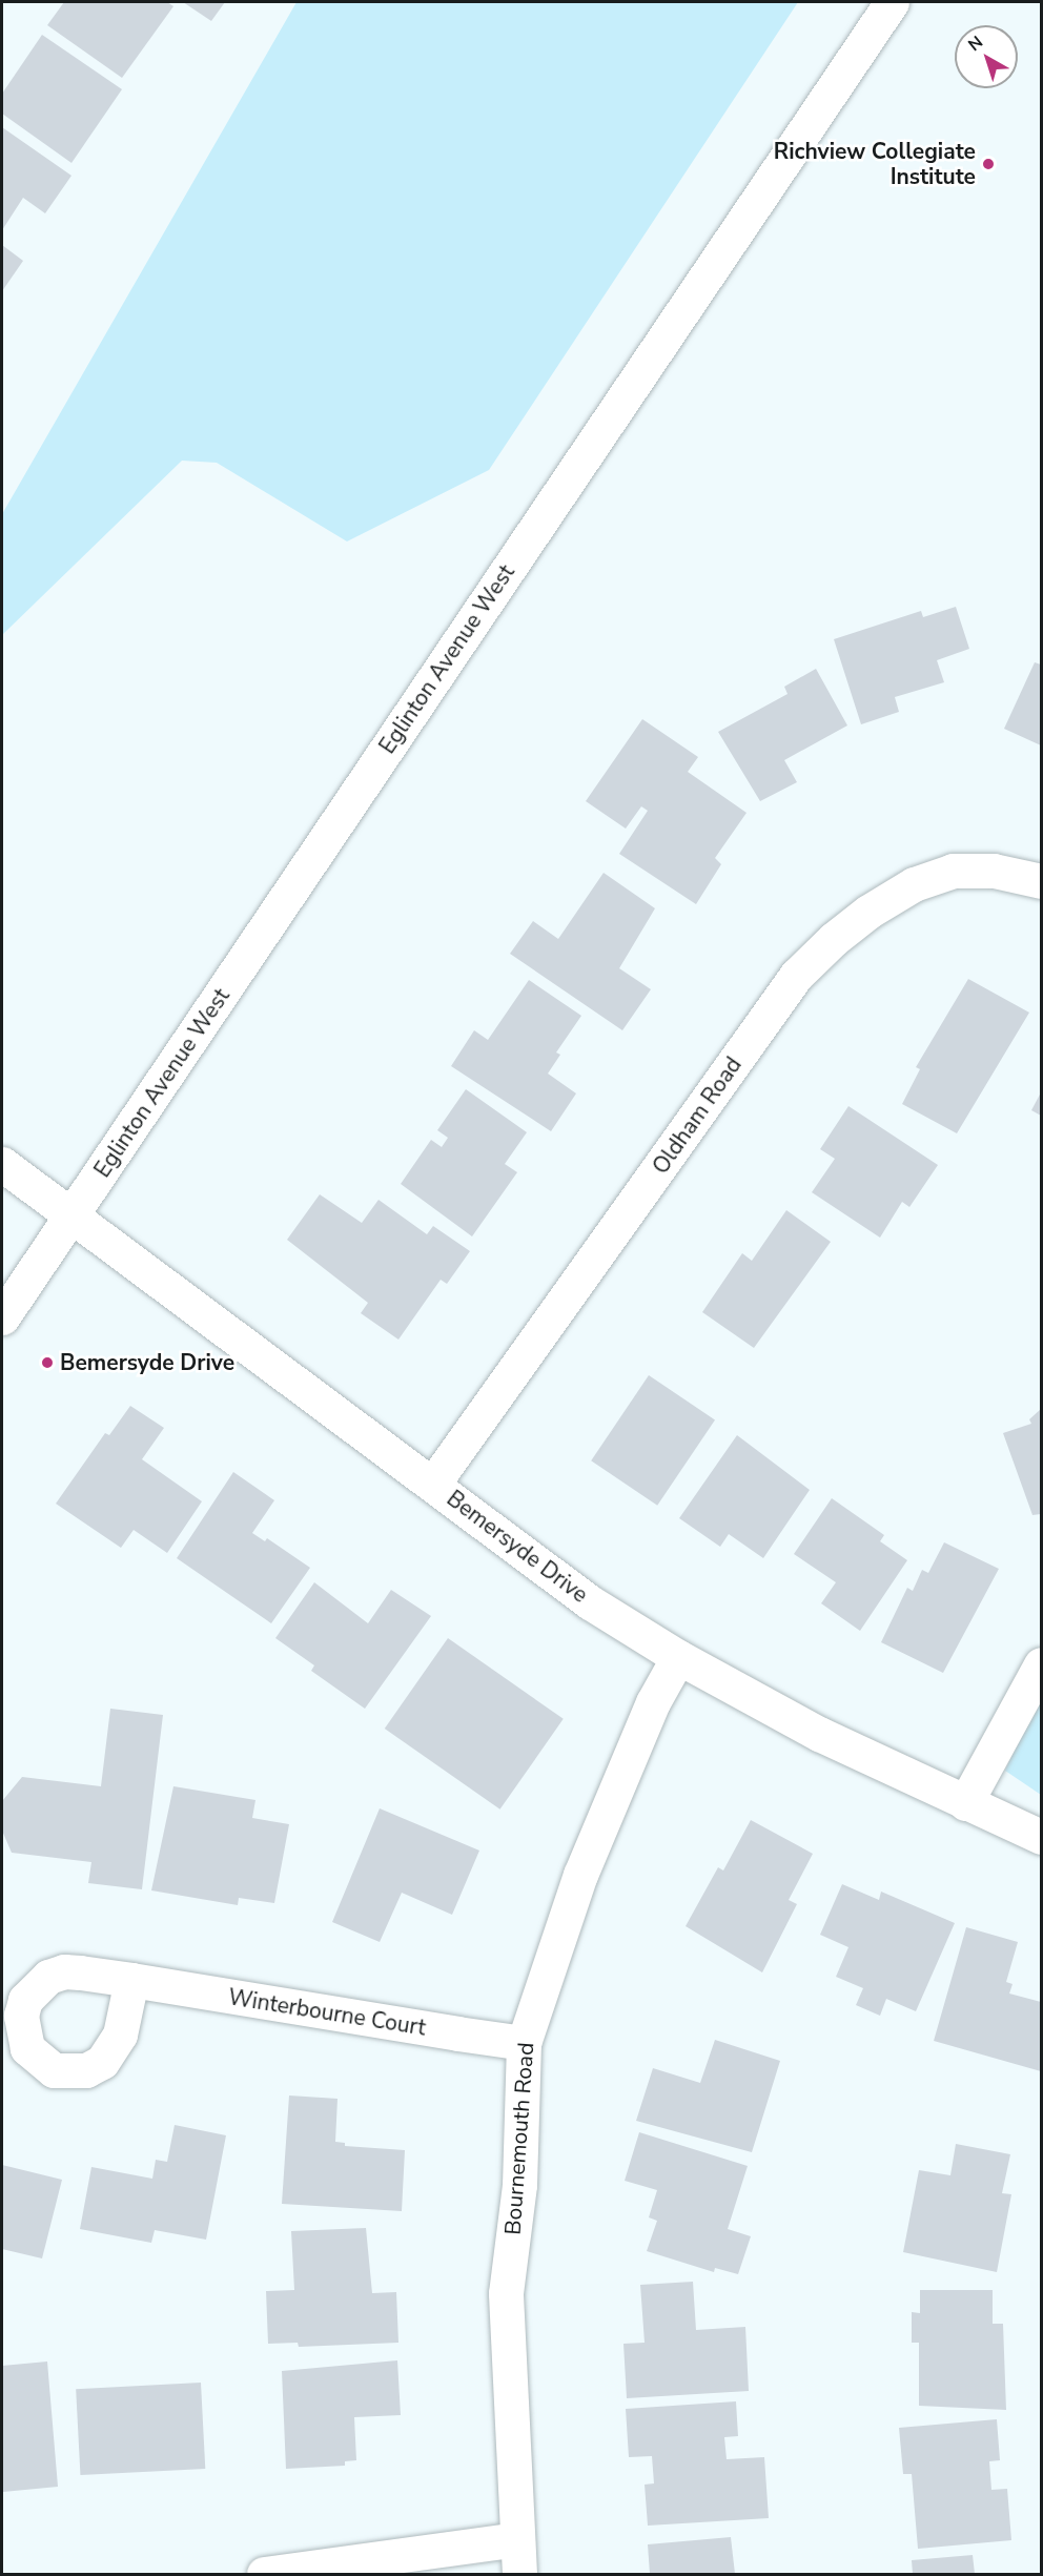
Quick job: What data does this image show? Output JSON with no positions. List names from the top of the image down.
{
  "streets": {
    "street": [
      "Eglinton Avenue West",
      "Oldham Road",
      "Bemersyde Drive",
      "Winterbourne Court",
      "Bournemouth Road"
    ]
  },
  "crossings": [
    ["Eglinton Avenue West", "Bemersyde Drive"],
    ["Oldham Road", "Bemersyde Drive"],
    ["Bemersyde Drive", "Bournemouth Road"],
    ["Winterbourne Court", "Bournemouth Road"]
  ],
  "places": ["Richview Collegiate Institute", "Bemersyde Drive"],
  "north": "top left"
}
